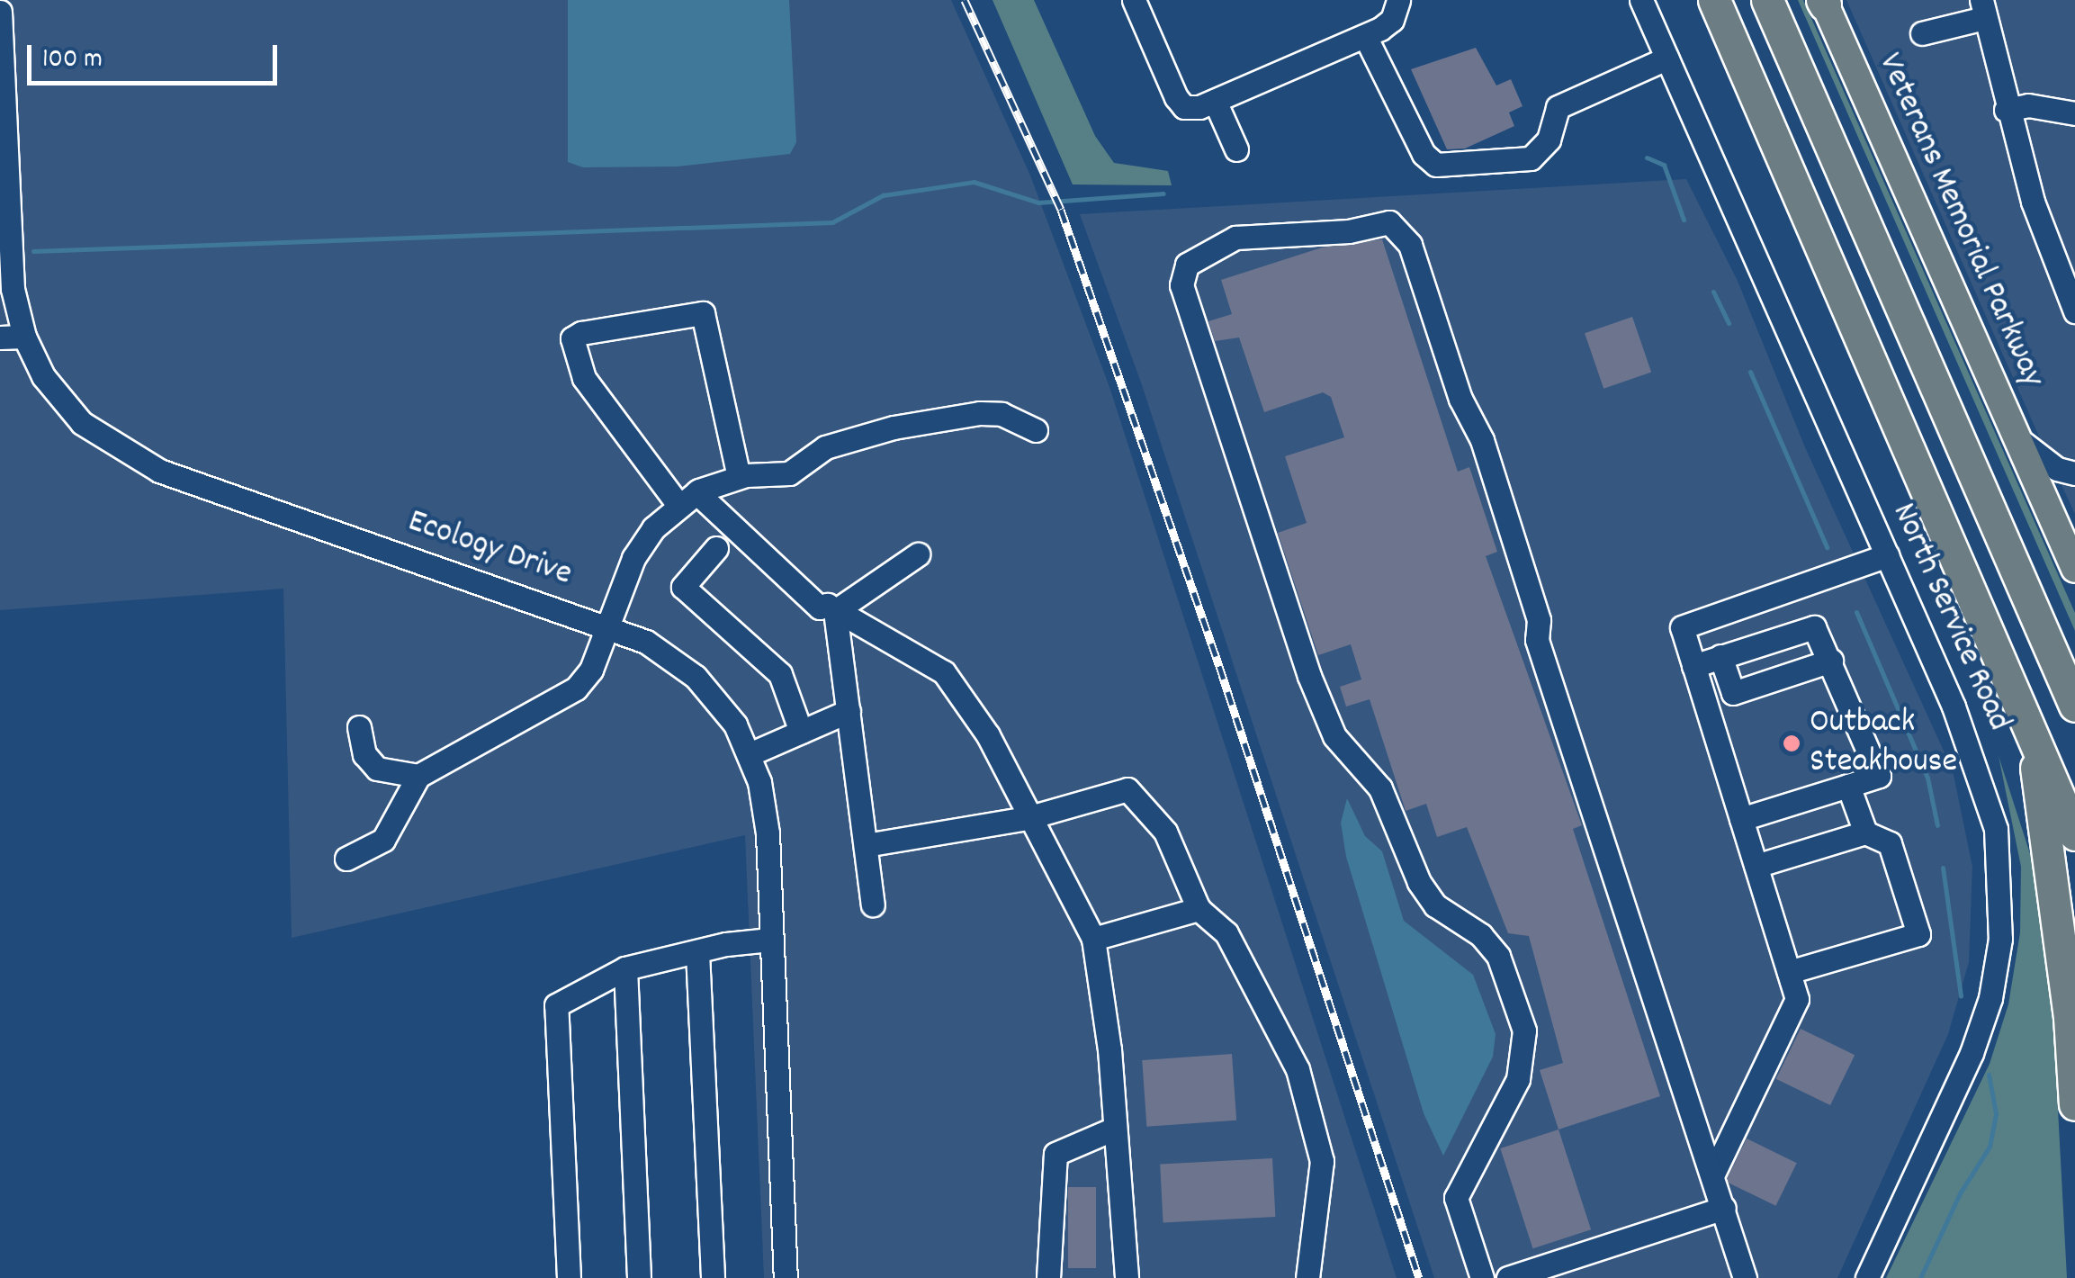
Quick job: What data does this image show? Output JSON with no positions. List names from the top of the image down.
{
  "streets": {
    "main road": ["Veterans Memorial Parkway"],
    "street": ["Ecology Drive", "North Service Road"]
  },
  "places": ["Outback Steakhouse"],
  "scale_bar": "100 m"
}
